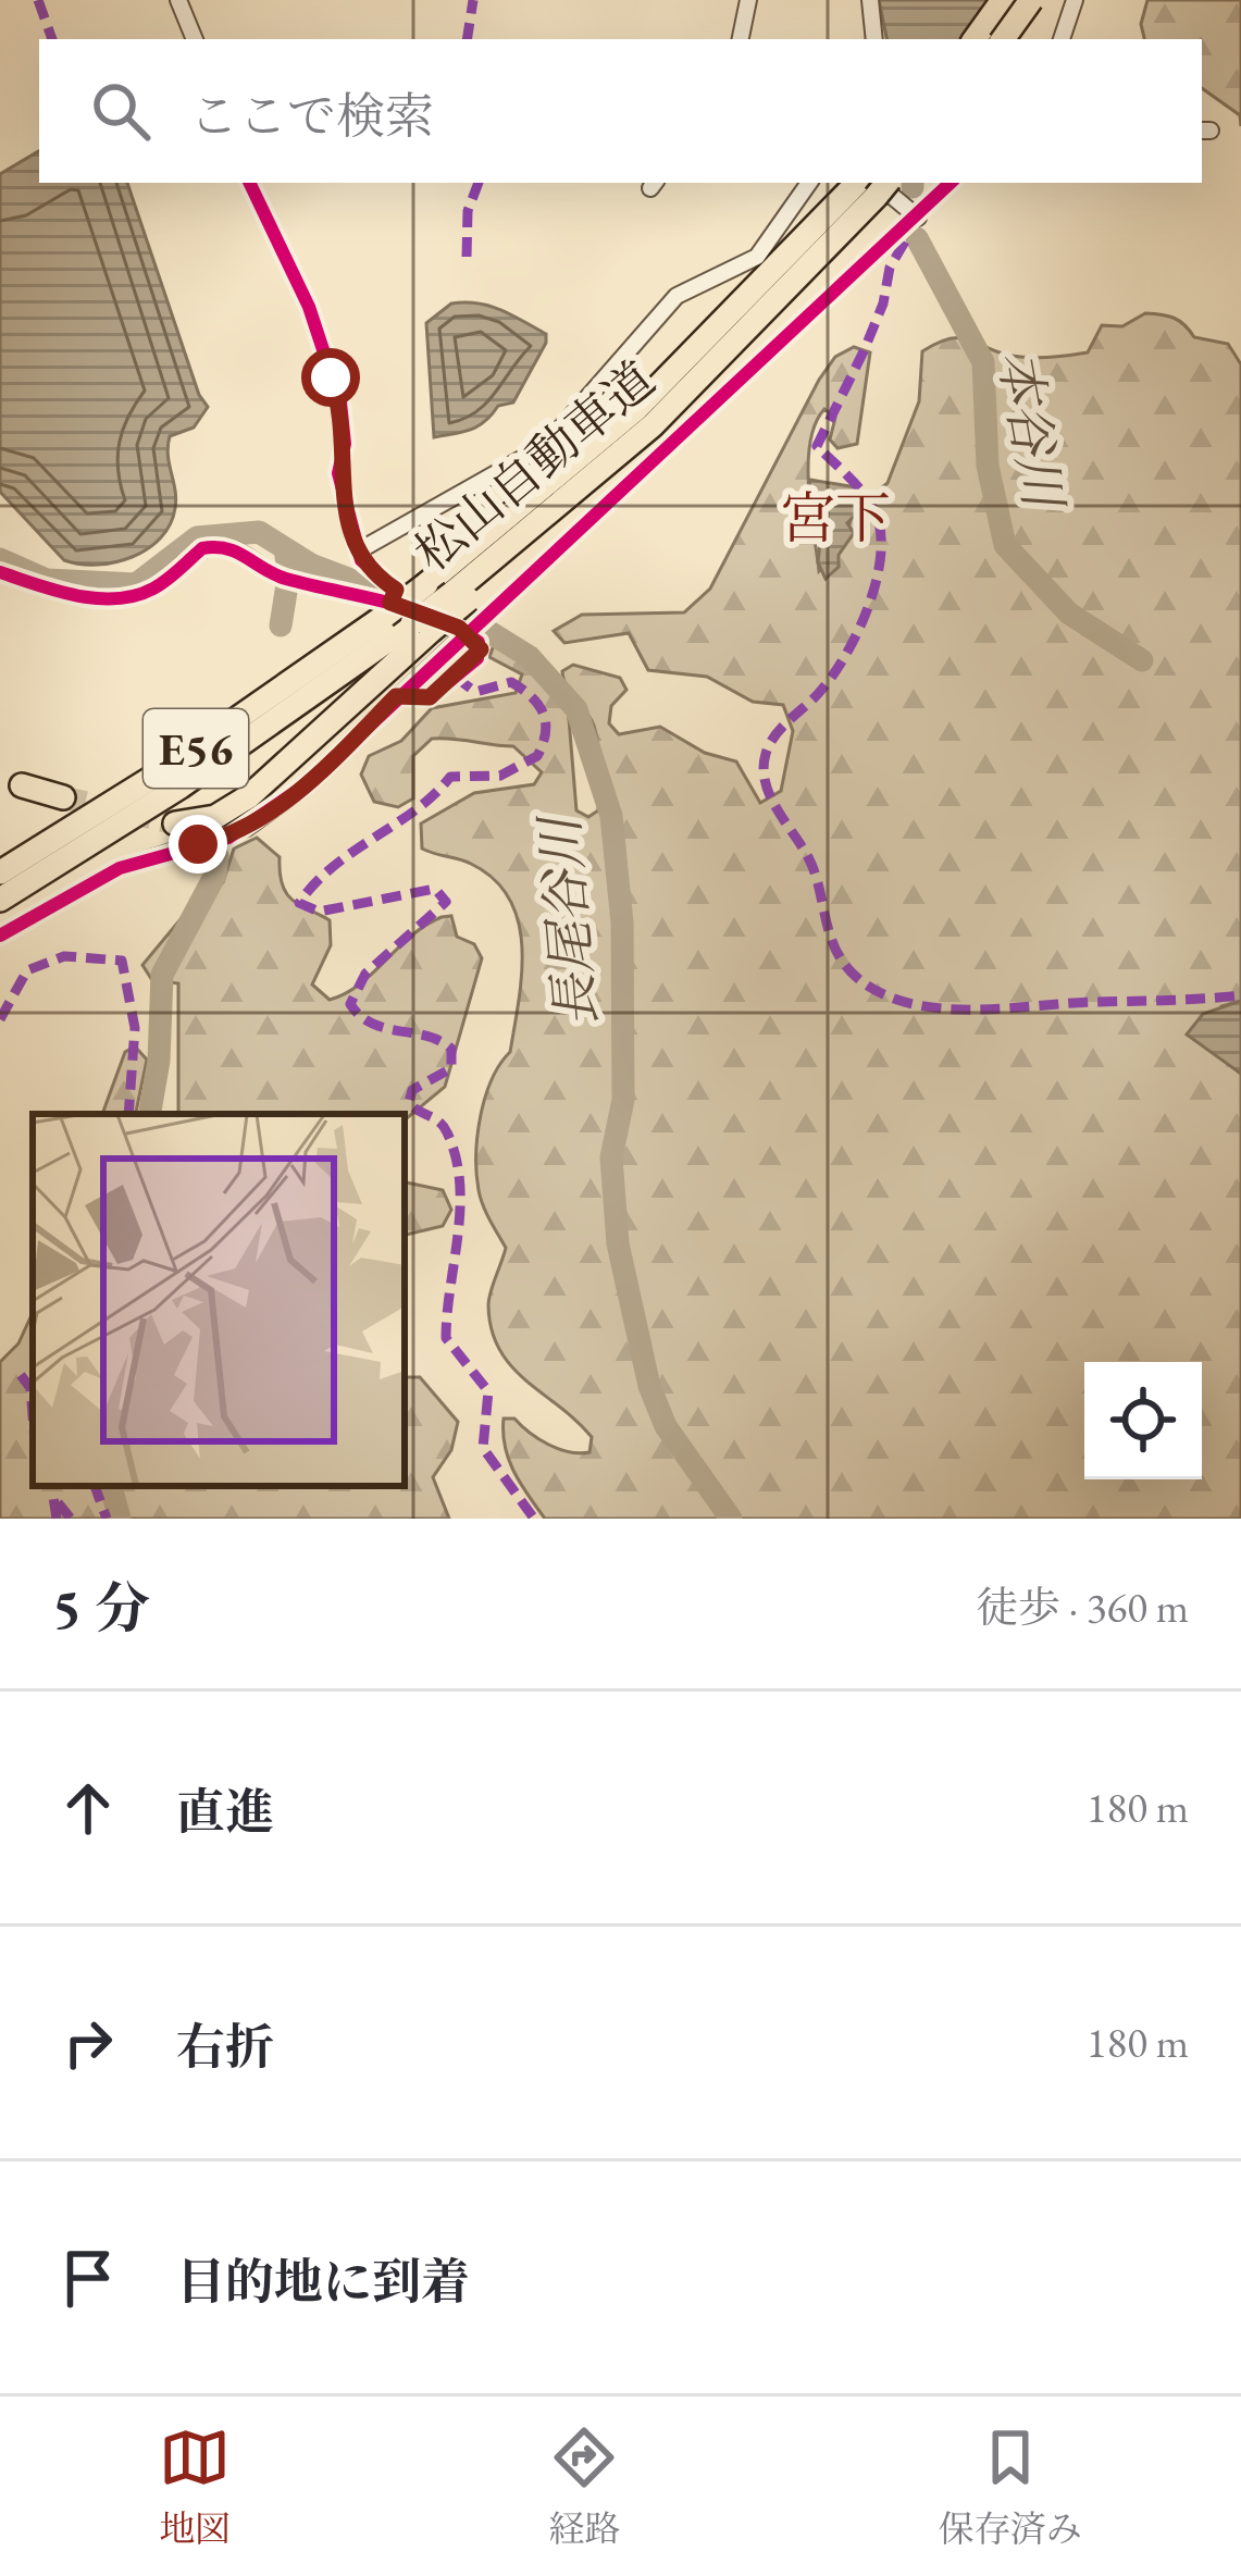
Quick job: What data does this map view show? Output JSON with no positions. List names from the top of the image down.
{
  "streets": {
    "highway": ["松山自動車道", "E56"]
  },
  "districts": ["宮下"],
  "water": ["本谷川", "長尾谷川"],
  "page": {
    "search": "ここで検索",
    "heading": ["5 分", "徒歩 · 360 m"],
    "list": [
      ["直進", "180 m"],
      ["右折", "180 m"],
      "目的地に到着"
    ],
    "nav": ["地図", "経路", "保存済み"]
  }
}
